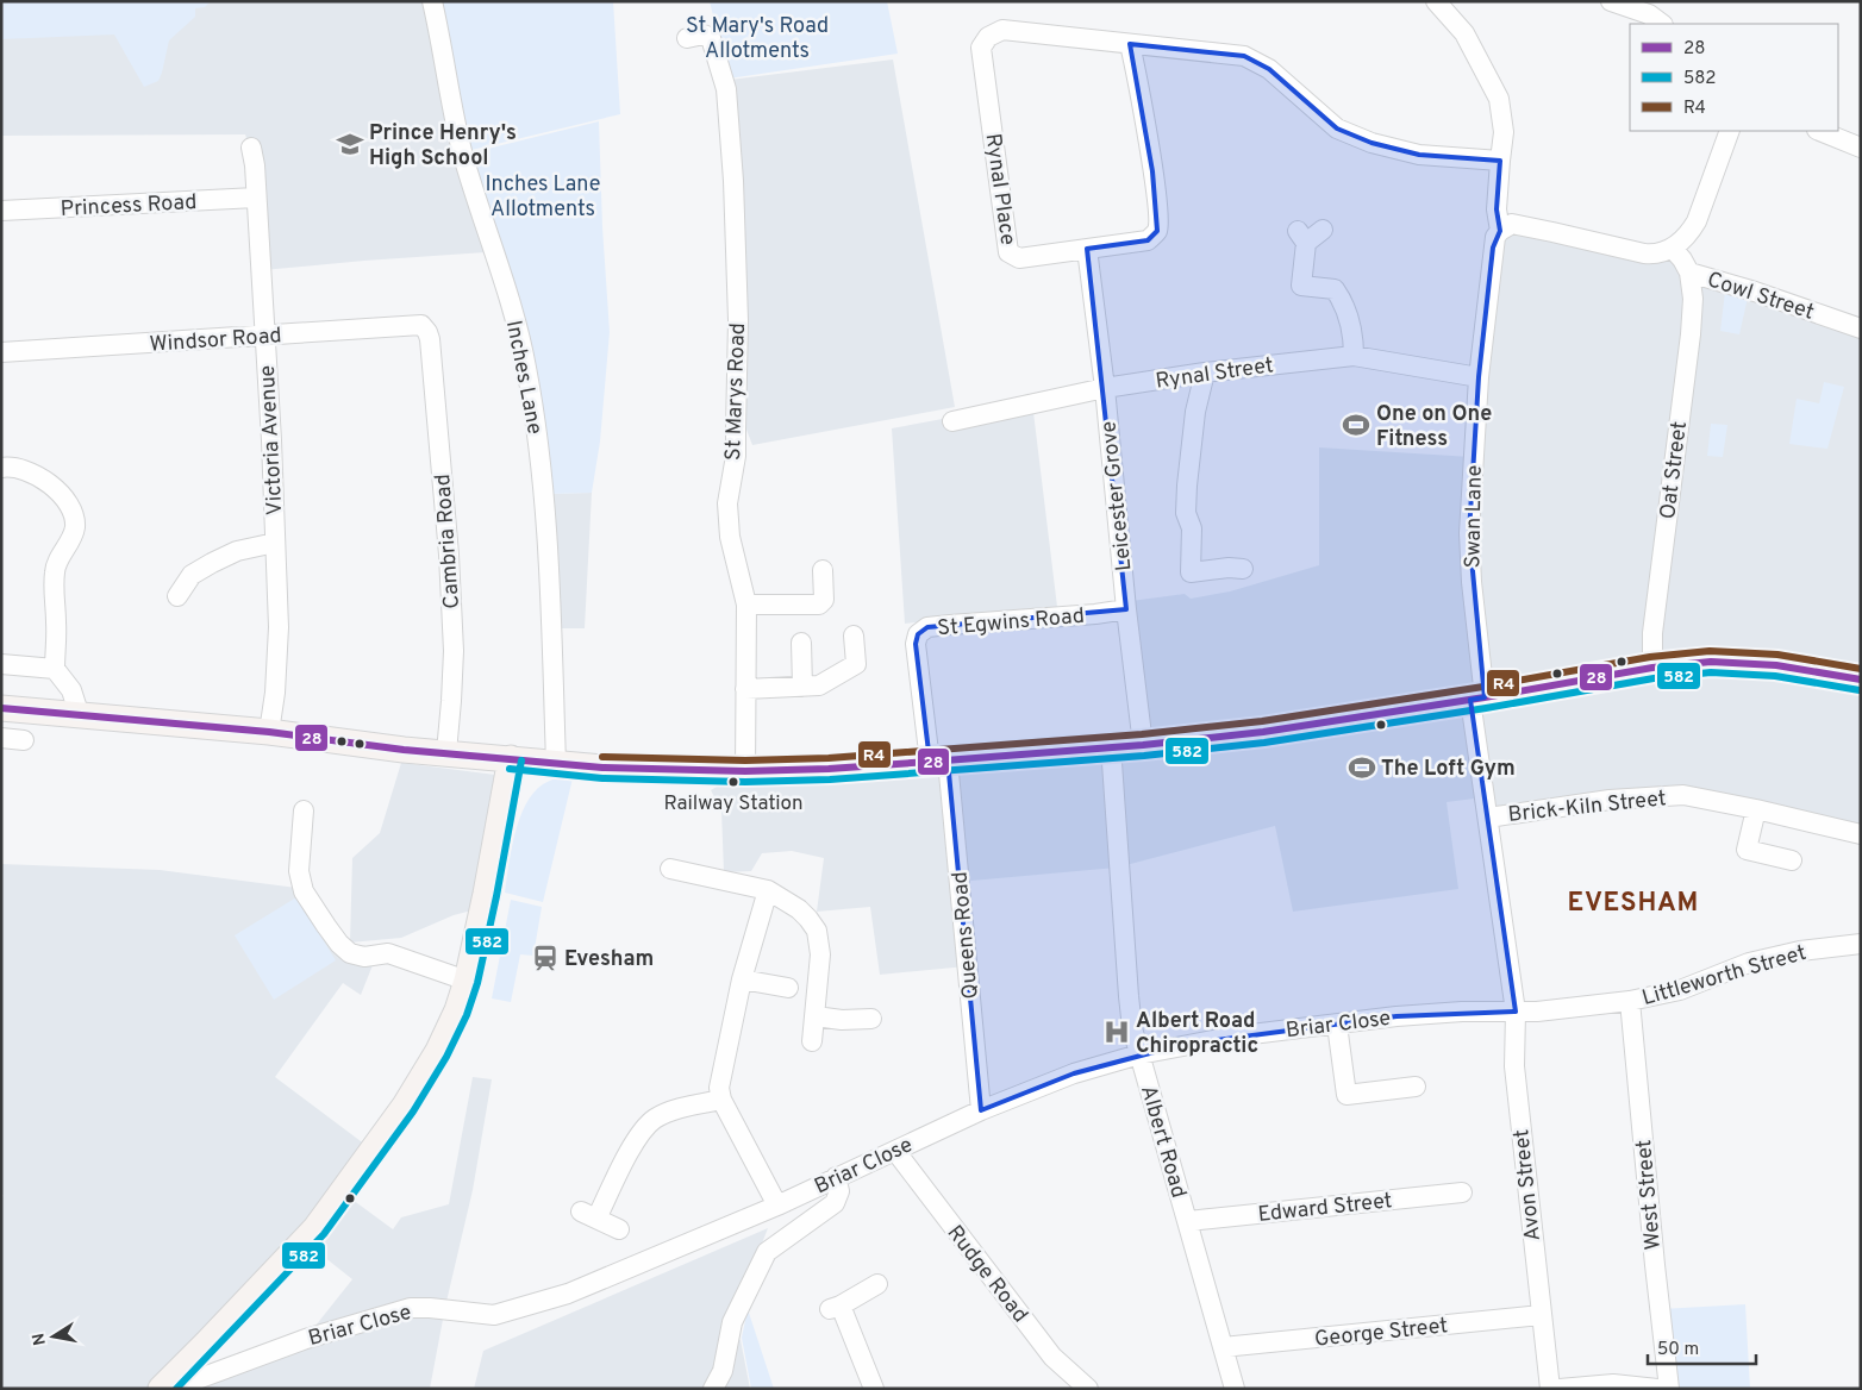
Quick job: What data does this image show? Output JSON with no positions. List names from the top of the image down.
{
  "streets": {
    "street": [
      "Rynal Place",
      "Princess Road",
      "Cowl Street",
      "Windsor Road",
      "Rynal Street",
      "Inches Lane",
      "St Marys Road",
      "Victoria Avenue",
      "Oat Street",
      "Leicester Grove",
      "Swan Lane",
      "Cambria Road",
      "St Egwins Road",
      "Brick-Kiln Street",
      "Queens Road",
      "Littleworth Street",
      "Briar Close",
      "Albert Road",
      "Avon Street",
      "West Street",
      "Edward Street",
      "Rudge Road",
      "George Street"
    ]
  },
  "crossings": [
    ["Rynal Place", "Leicester Grove"],
    ["Princess Road", "Victoria Avenue"],
    ["Cowl Street", "Oat Street"],
    ["Windsor Road", "Victoria Avenue"],
    ["Windsor Road", "Cambria Road"],
    ["Rynal Street", "Leicester Grove"],
    ["Rynal Street", "Swan Lane"],
    ["Leicester Grove", "St Egwins Road"],
    ["Swan Lane", "Avon Street"],
    ["St Egwins Road", "Queens Road"],
    ["Brick-Kiln Street", "Avon Street"],
    ["Queens Road", "Briar Close"],
    ["Littleworth Street", "Briar Close"],
    ["Littleworth Street", "Avon Street"],
    ["Littleworth Street", "West Street"],
    ["Briar Close", "Albert Road"],
    ["Briar Close", "Avon Street"],
    ["Briar Close", "Rudge Road"],
    ["Albert Road", "Edward Street"],
    ["Albert Road", "George Street"],
    ["Avon Street", "George Street"]
  ],
  "districts": ["EVESHAM"],
  "parks": ["St Mary's Road Allotments", "Inches Lane Allotments"],
  "places": {
    "school or university": ["Prince Henry's High School"],
    "sports": ["One on One Fitness", "The Loft Gym"],
    "other": ["Railway Station"],
    "station": ["Evesham"],
    "hospital": ["Albert Road Chiropractic"]
  },
  "lines": ["transit line R4", "transit line 28", "transit line 582"],
  "legend": ["28", "582", "R4"],
  "scale_bar": "50 m",
  "north": "left"
}
